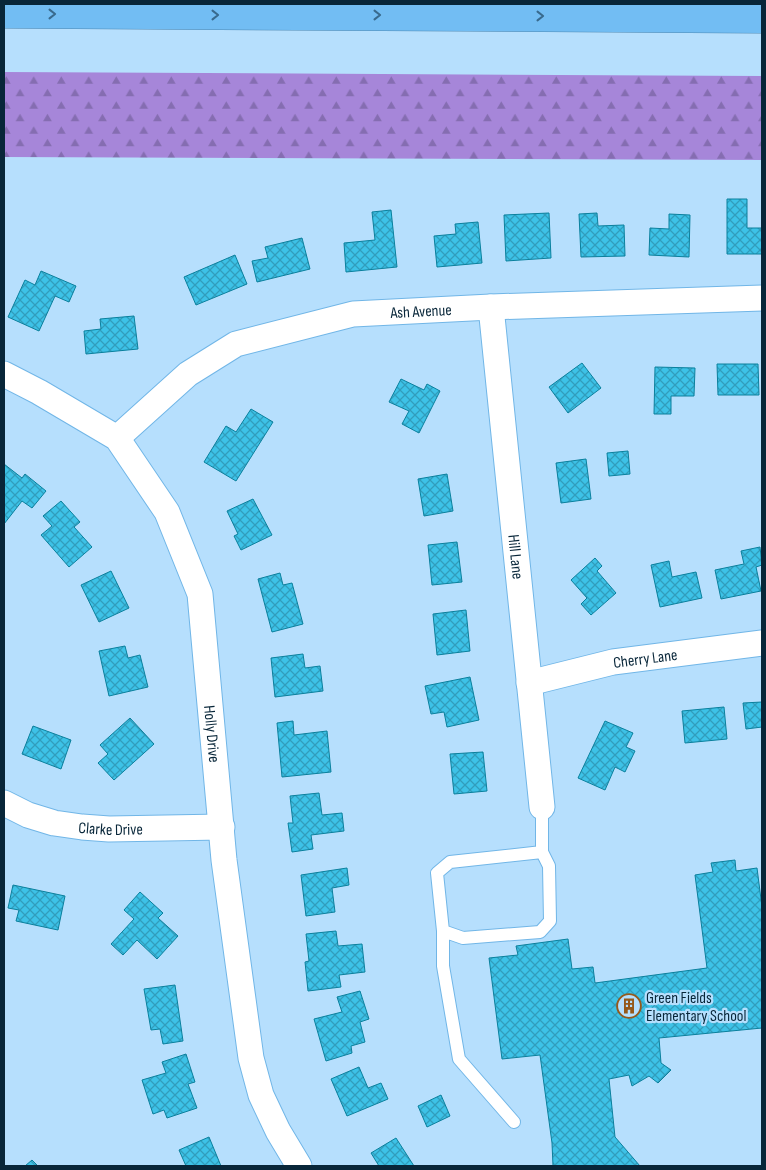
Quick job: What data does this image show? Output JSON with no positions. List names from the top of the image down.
{
  "streets": {
    "street": [
      "Ash Avenue",
      "Hill Lane",
      "Cherry Lane",
      "Holly Drive",
      "Clarke Drive"
    ]
  },
  "crossings": [
    ["Ash Avenue", "Hill Lane"],
    ["Ash Avenue", "Holly Drive"],
    ["Hill Lane", "Cherry Lane"],
    ["Holly Drive", "Clarke Drive"]
  ],
  "places": {
    "building": ["Green Fields Elementary School"]
  }
}
